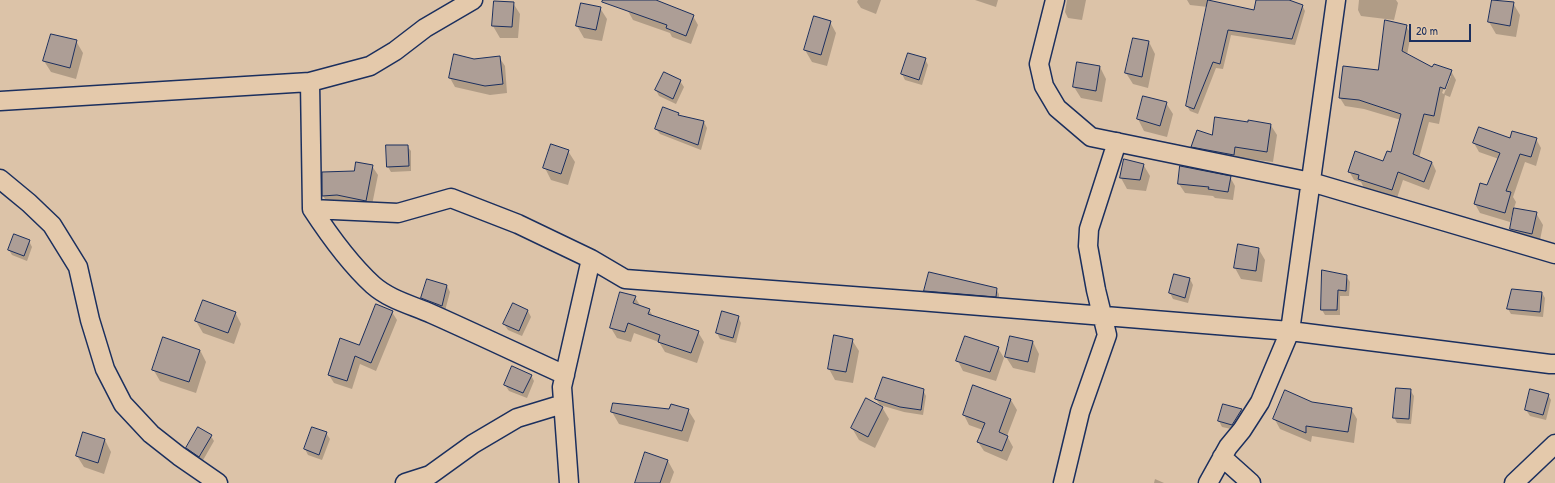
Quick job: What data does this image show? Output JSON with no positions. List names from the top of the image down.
{
  "scale_bar": "20 m"
}
